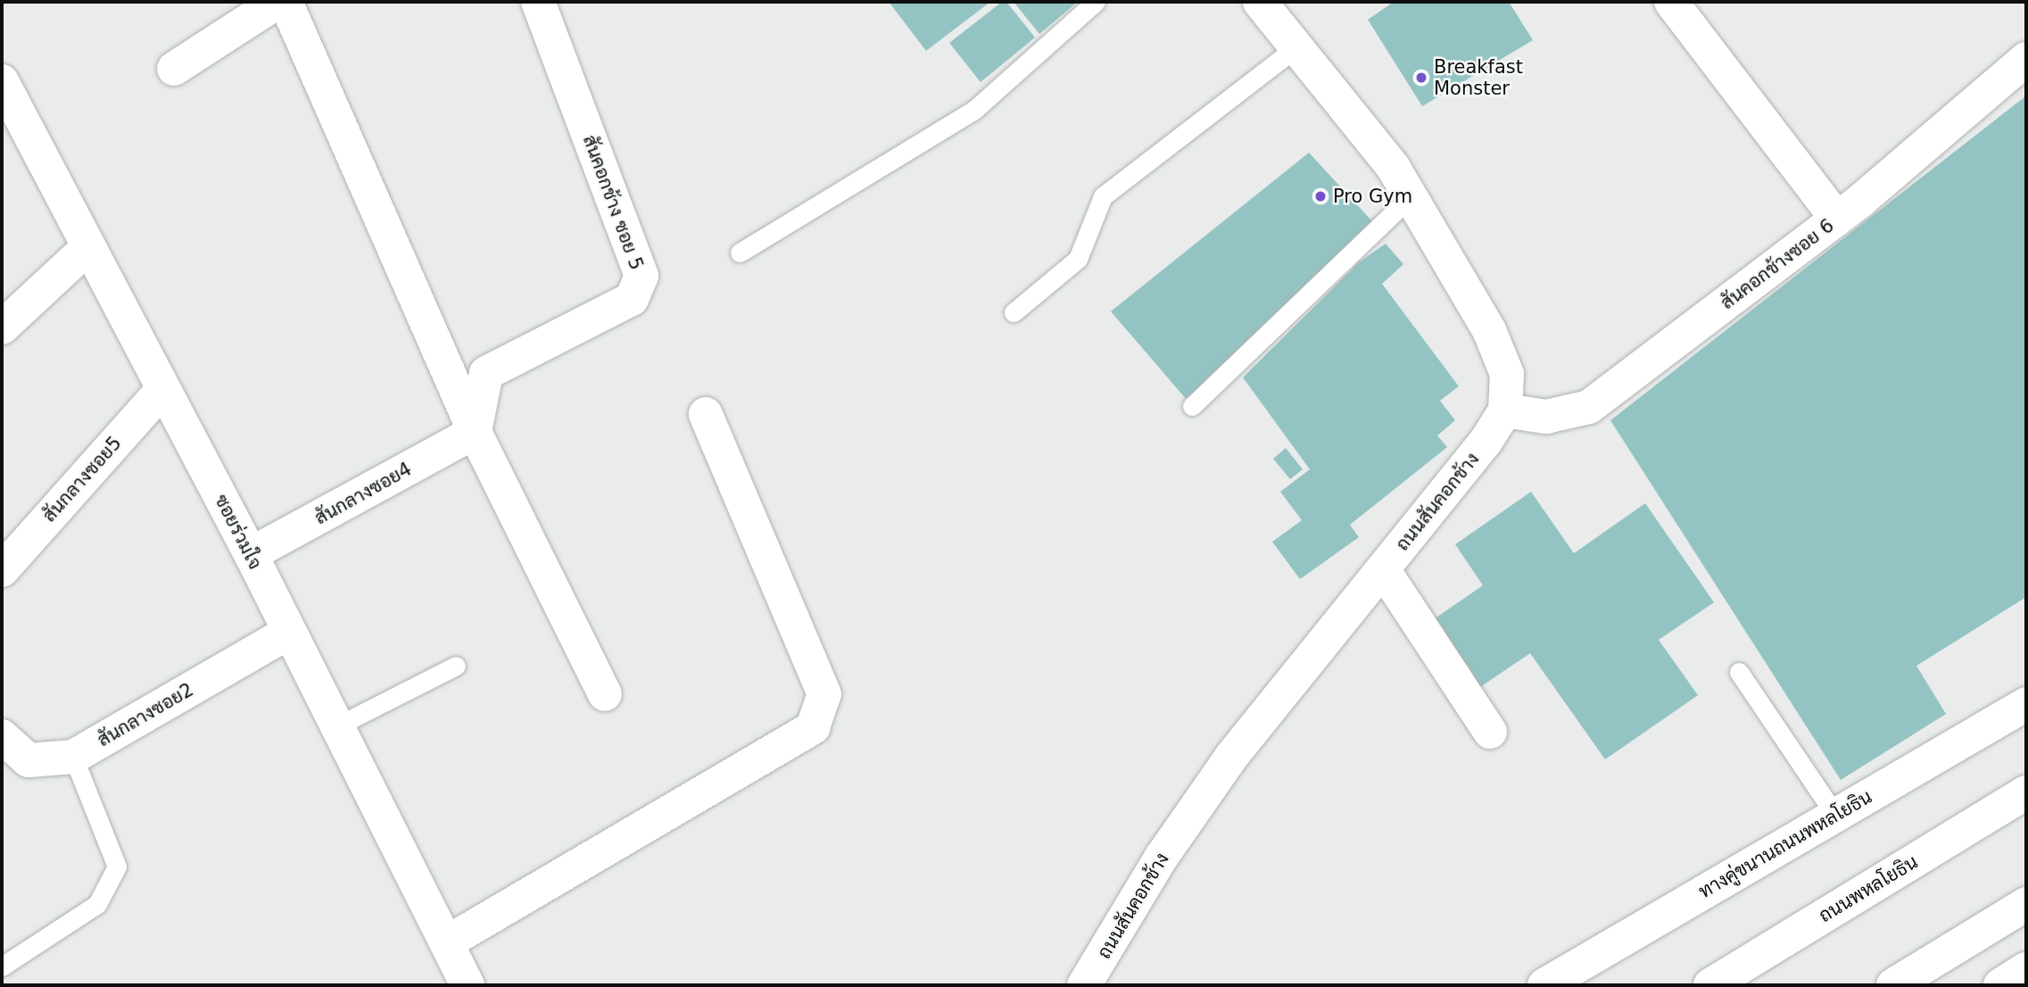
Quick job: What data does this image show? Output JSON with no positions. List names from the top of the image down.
{
  "streets": {
    "street": [
      "สันคอกช้าง ซอย 5",
      "สันคอกช้างซอย 6",
      "สันกลางซอย5",
      "สันกลางซอย4",
      "ถนนสันคอกช้าง",
      "ซอยร่วมใจ",
      "สันกลางซอย2",
      "ทางคู่ขนานถนนพหลโยธิน",
      "ถนนพหลโยธิน"
    ]
  },
  "crossings": [
    ["สันคอกช้าง ซอย 5", "สันกลางซอย4"],
    ["สันคอกช้างซอย 6", "ถนนสันคอกช้าง"],
    ["สันกลางซอย5", "ซอยร่วมใจ"],
    ["สันกลางซอย4", "ซอยร่วมใจ"],
    ["ซอยร่วมใจ", "สันกลางซอย2"]
  ],
  "places": ["Breakfast Monster", "Pro Gym"]
}
